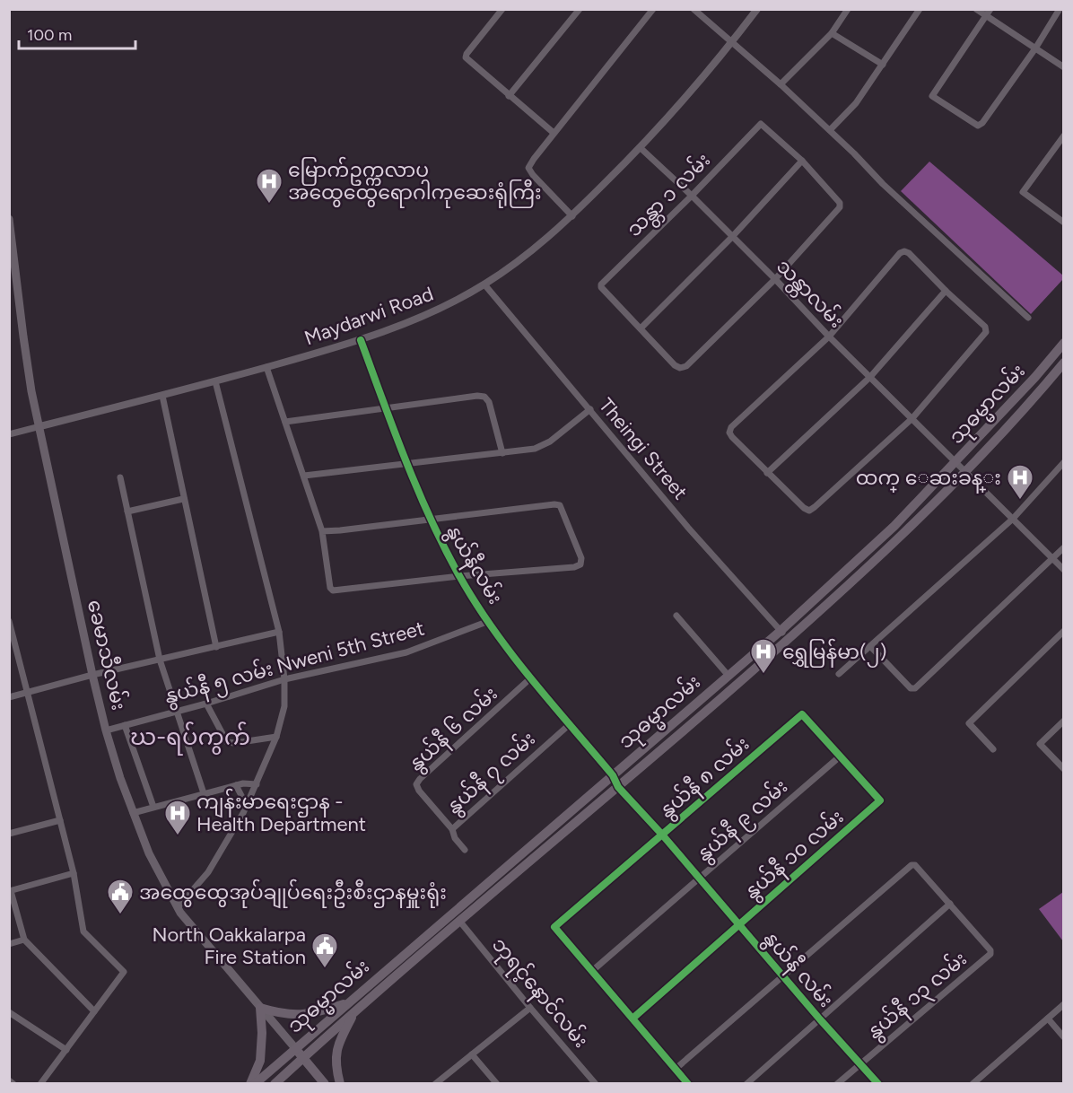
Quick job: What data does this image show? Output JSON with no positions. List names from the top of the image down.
{
  "streets": {
    "main road": ["သုဓမ္မာလမ်း", "ခေမာသီလမ်း"],
    "street": [
      "သန္တာ ၁ လမ်း",
      "သန္တာလမ်း",
      "Maydarwi Road",
      "Theingi Street",
      "နွယ်နီလမ်း",
      "နွယ်နီ ၅ လမ်း Nweni 5th Street",
      "နွယ်နီ ၆ လမ်း",
      "နွယ်နီ ၇ လမ်း",
      "နွယ်နီ ၈ လမ်း",
      "နွယ်နီ ၉ လမ်း",
      "နွယ်နီ ၁၀ လမ်း",
      "နွယ်နီ လမ်း",
      "ဘုရင့်နောင်လမ်း",
      "နွယ်နီ ၁၃ လမ်း"
    ]
  },
  "crossings": [
    ["သန္တာ ၁ လမ်း", "သန္တာလမ်း"],
    ["သန္တာလမ်း", "Maydarwi Road"],
    ["သန္တာလမ်း", "သုဓမ္မာလမ်း"],
    ["Maydarwi Road", "Theingi Street"],
    ["Maydarwi Road", "နွယ်နီလမ်း"],
    ["Maydarwi Road", "ခေမာသီလမ်း"],
    ["သုဓမ္မာလမ်း", "Theingi Street"],
    ["သုဓမ္မာလမ်း", "နွယ်နီလမ်း"],
    ["သုဓမ္မာလမ်း", "ခေမာသီလမ်း"],
    ["သုဓမ္မာလမ်း", "နွယ်နီ လမ်း"],
    ["သုဓမ္မာလမ်း", "ဘုရင့်နောင်လမ်း"],
    ["နွယ်နီလမ်း", "နွယ်နီ ၅ လမ်း Nweni 5th Street"],
    ["နွယ်နီလမ်း", "နွယ်နီ ၆ လမ်း"],
    ["နွယ်နီလမ်း", "နွယ်နီ ၇ လမ်း"],
    ["နွယ်နီလမ်း", "နွယ်နီ လမ်း"],
    ["ခေမာသီလမ်း", "နွယ်နီ ၅ လမ်း Nweni 5th Street"],
    ["နွယ်နီ ၆ လမ်း", "နွယ်နီ ၇ လမ်း"],
    ["နွယ်နီ ၈ လမ်း", "နွယ်နီ ၉ လမ်း"],
    ["နွယ်နီ ၈ လမ်း", "နွယ်နီ ၁၀ လမ်း"],
    ["နွယ်နီ ၈ လမ်း", "နွယ်နီ လမ်း"],
    ["နွယ်နီ ၉ လမ်း", "နွယ်နီ ၁၀ လမ်း"],
    ["နွယ်နီ ၉ လမ်း", "နွယ်နီ လမ်း"],
    ["နွယ်နီ ၁၀ လမ်း", "နွယ်နီ လမ်း"],
    ["နွယ်နီ လမ်း", "နွယ်နီ ၁၃ လမ်း"]
  ],
  "districts": ["ဃ-ရပ်ကွက်"],
  "places": {
    "hospital": [
      "မြောက်ဥက္ကလာပ အထွေထွေရောဂါကုဆေးရုံကြီး",
      "ထက္ ေဆးခန္း",
      "ရွှေမြန်မာ(၂)",
      "ကျန်းမာရေးဌာန - Health Department"
    ],
    "public building": ["အထွေထွေအုပ်ချုပ်ရေးဦးစီးဌာနမှူးရုံး", "North Oakkalarpa Fire Station"]
  },
  "scale_bar": "100 m"
}
